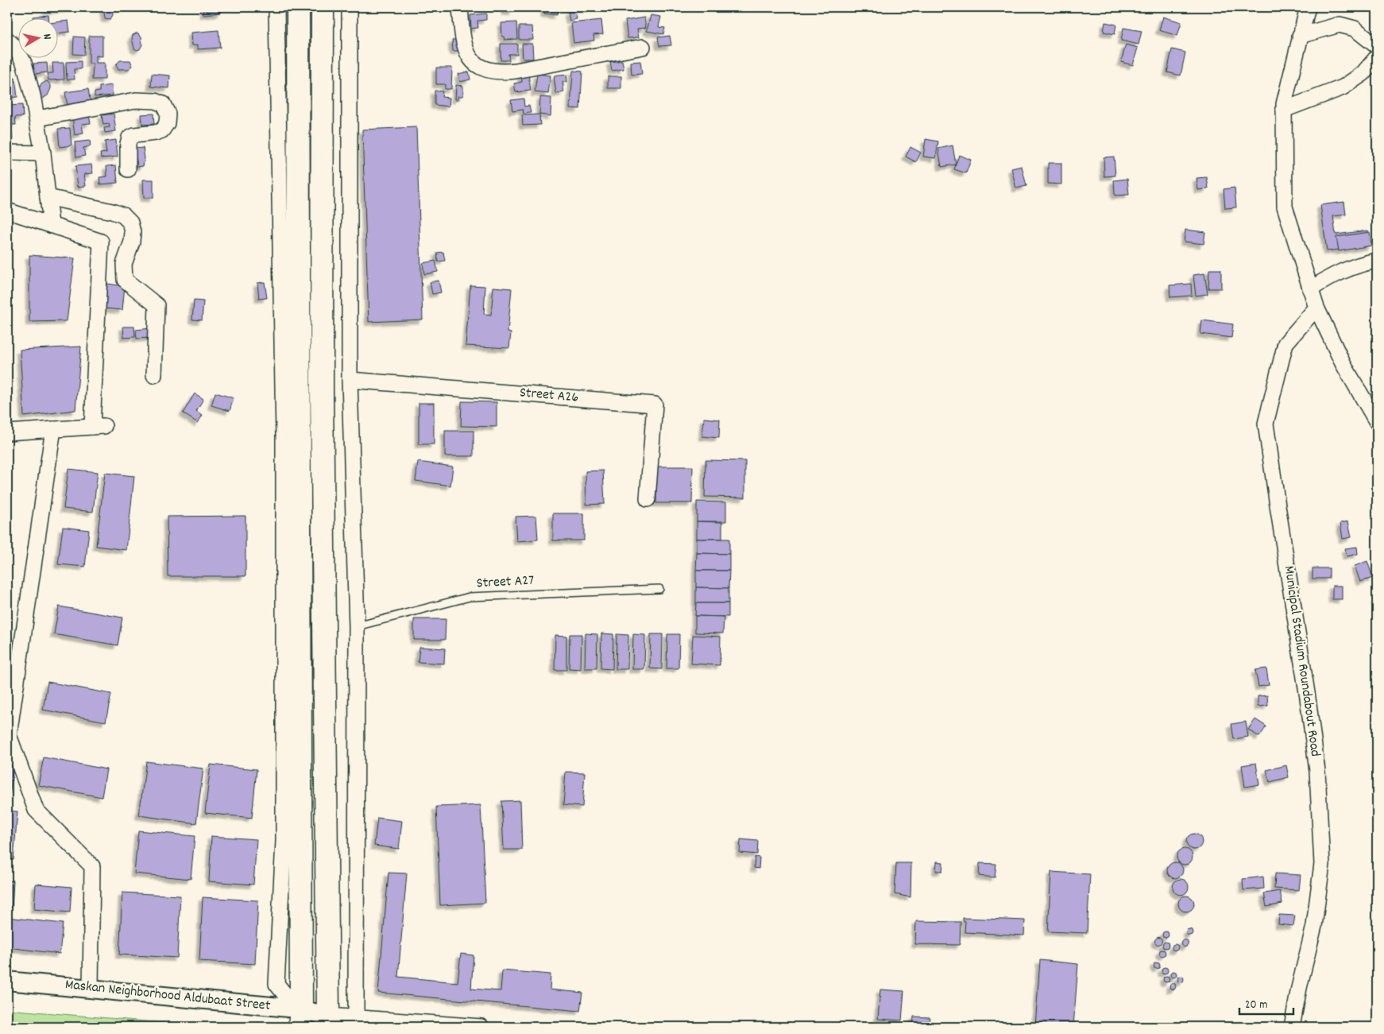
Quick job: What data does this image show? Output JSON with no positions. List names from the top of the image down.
{
  "streets": {
    "street": ["Street A26", "Municipal Stadium Roundabout Road", "Maskan Neighborhood Aldubaat Street"],
    "lane": ["Street A27"]
  },
  "scale_bar": "20 m",
  "north": "right"
}
